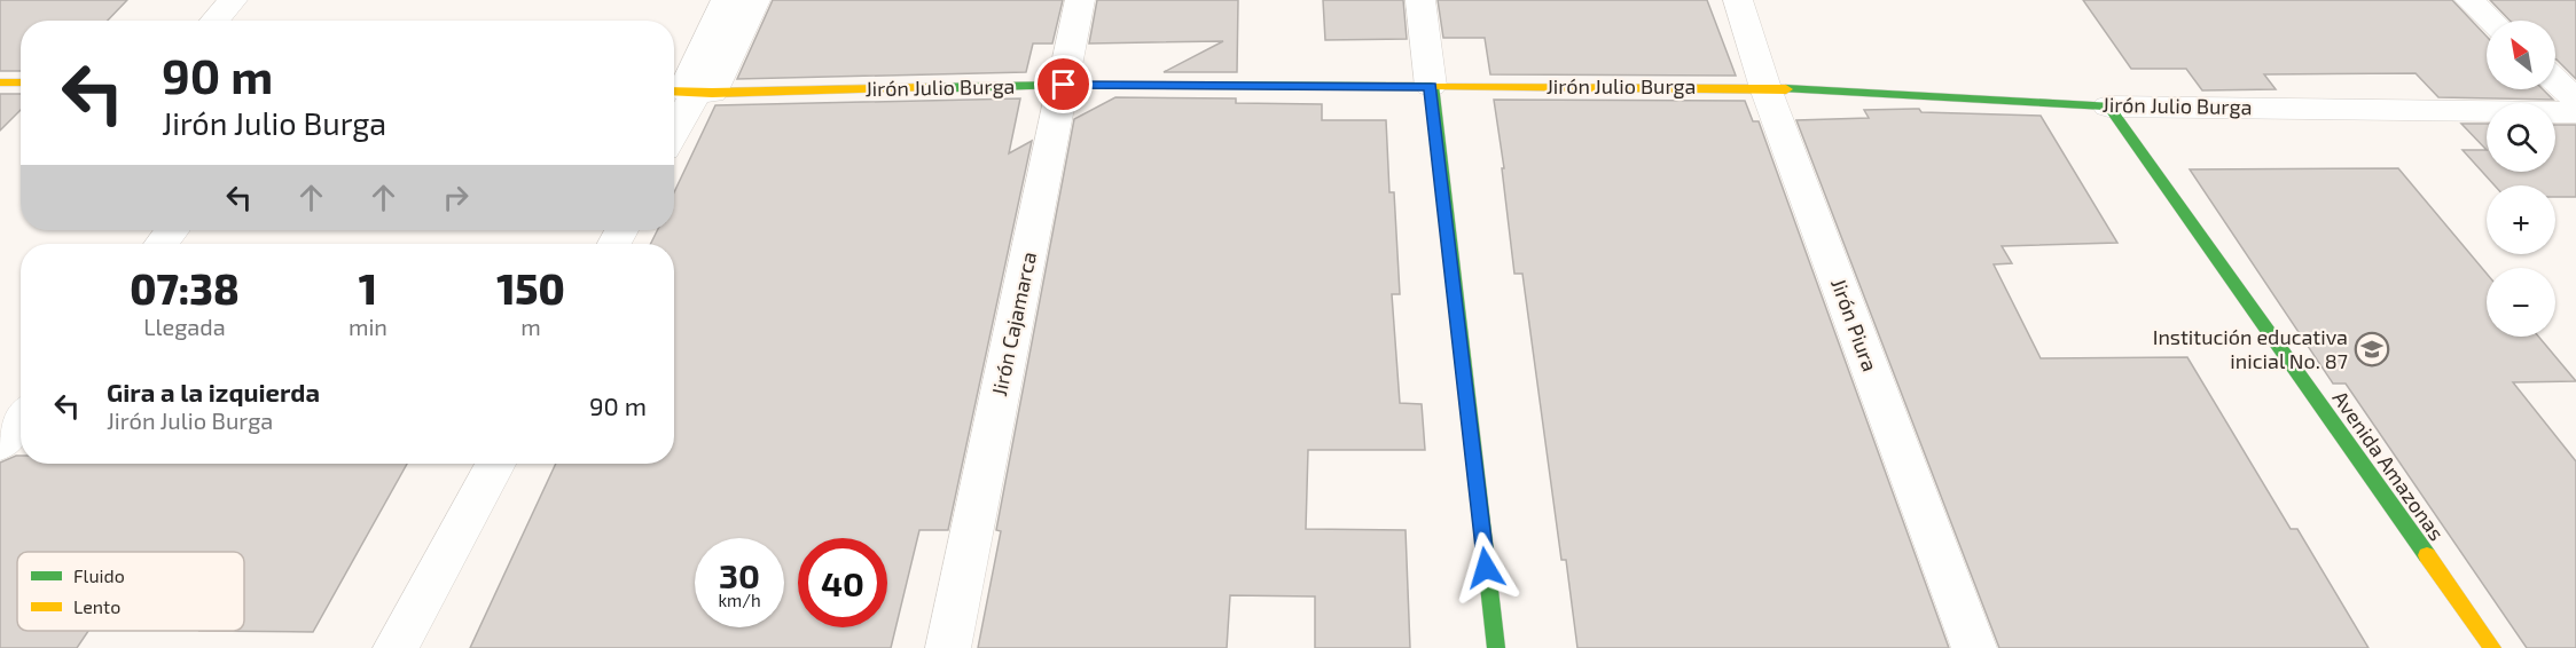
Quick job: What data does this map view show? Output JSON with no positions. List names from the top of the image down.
{
  "streets": {
    "street": [
      "Jirón Julio Burga",
      "Jirón Cajamarca",
      "Jirón Piura",
      "Avenida Amazonas"
    ]
  },
  "crossings": [
    ["Jirón Julio Burga", "Jirón Cajamarca"],
    ["Jirón Julio Burga", "Jirón Piura"],
    ["Jirón Julio Burga", "Avenida Amazonas"]
  ],
  "places": {
    "school or university": ["Institución educativa inicial No. 87"]
  },
  "legend": ["Fluido", "Lento"],
  "north": "top left",
  "page": {
    "map_buttons": ["+", "−"],
    "turn": ["90 m", "Jirón Julio Burga"],
    "eta": [
      "07:38",
      "Llegada",
      "1",
      "min",
      "150",
      "m"
    ],
    "list": [
      {
        "name": "Gira a la izquierda",
        "note": "Jirón Julio Burga",
        "value": "90 m"
      }
    ],
    "speed": "30 km/h",
    "limit": "40"
  }
}
